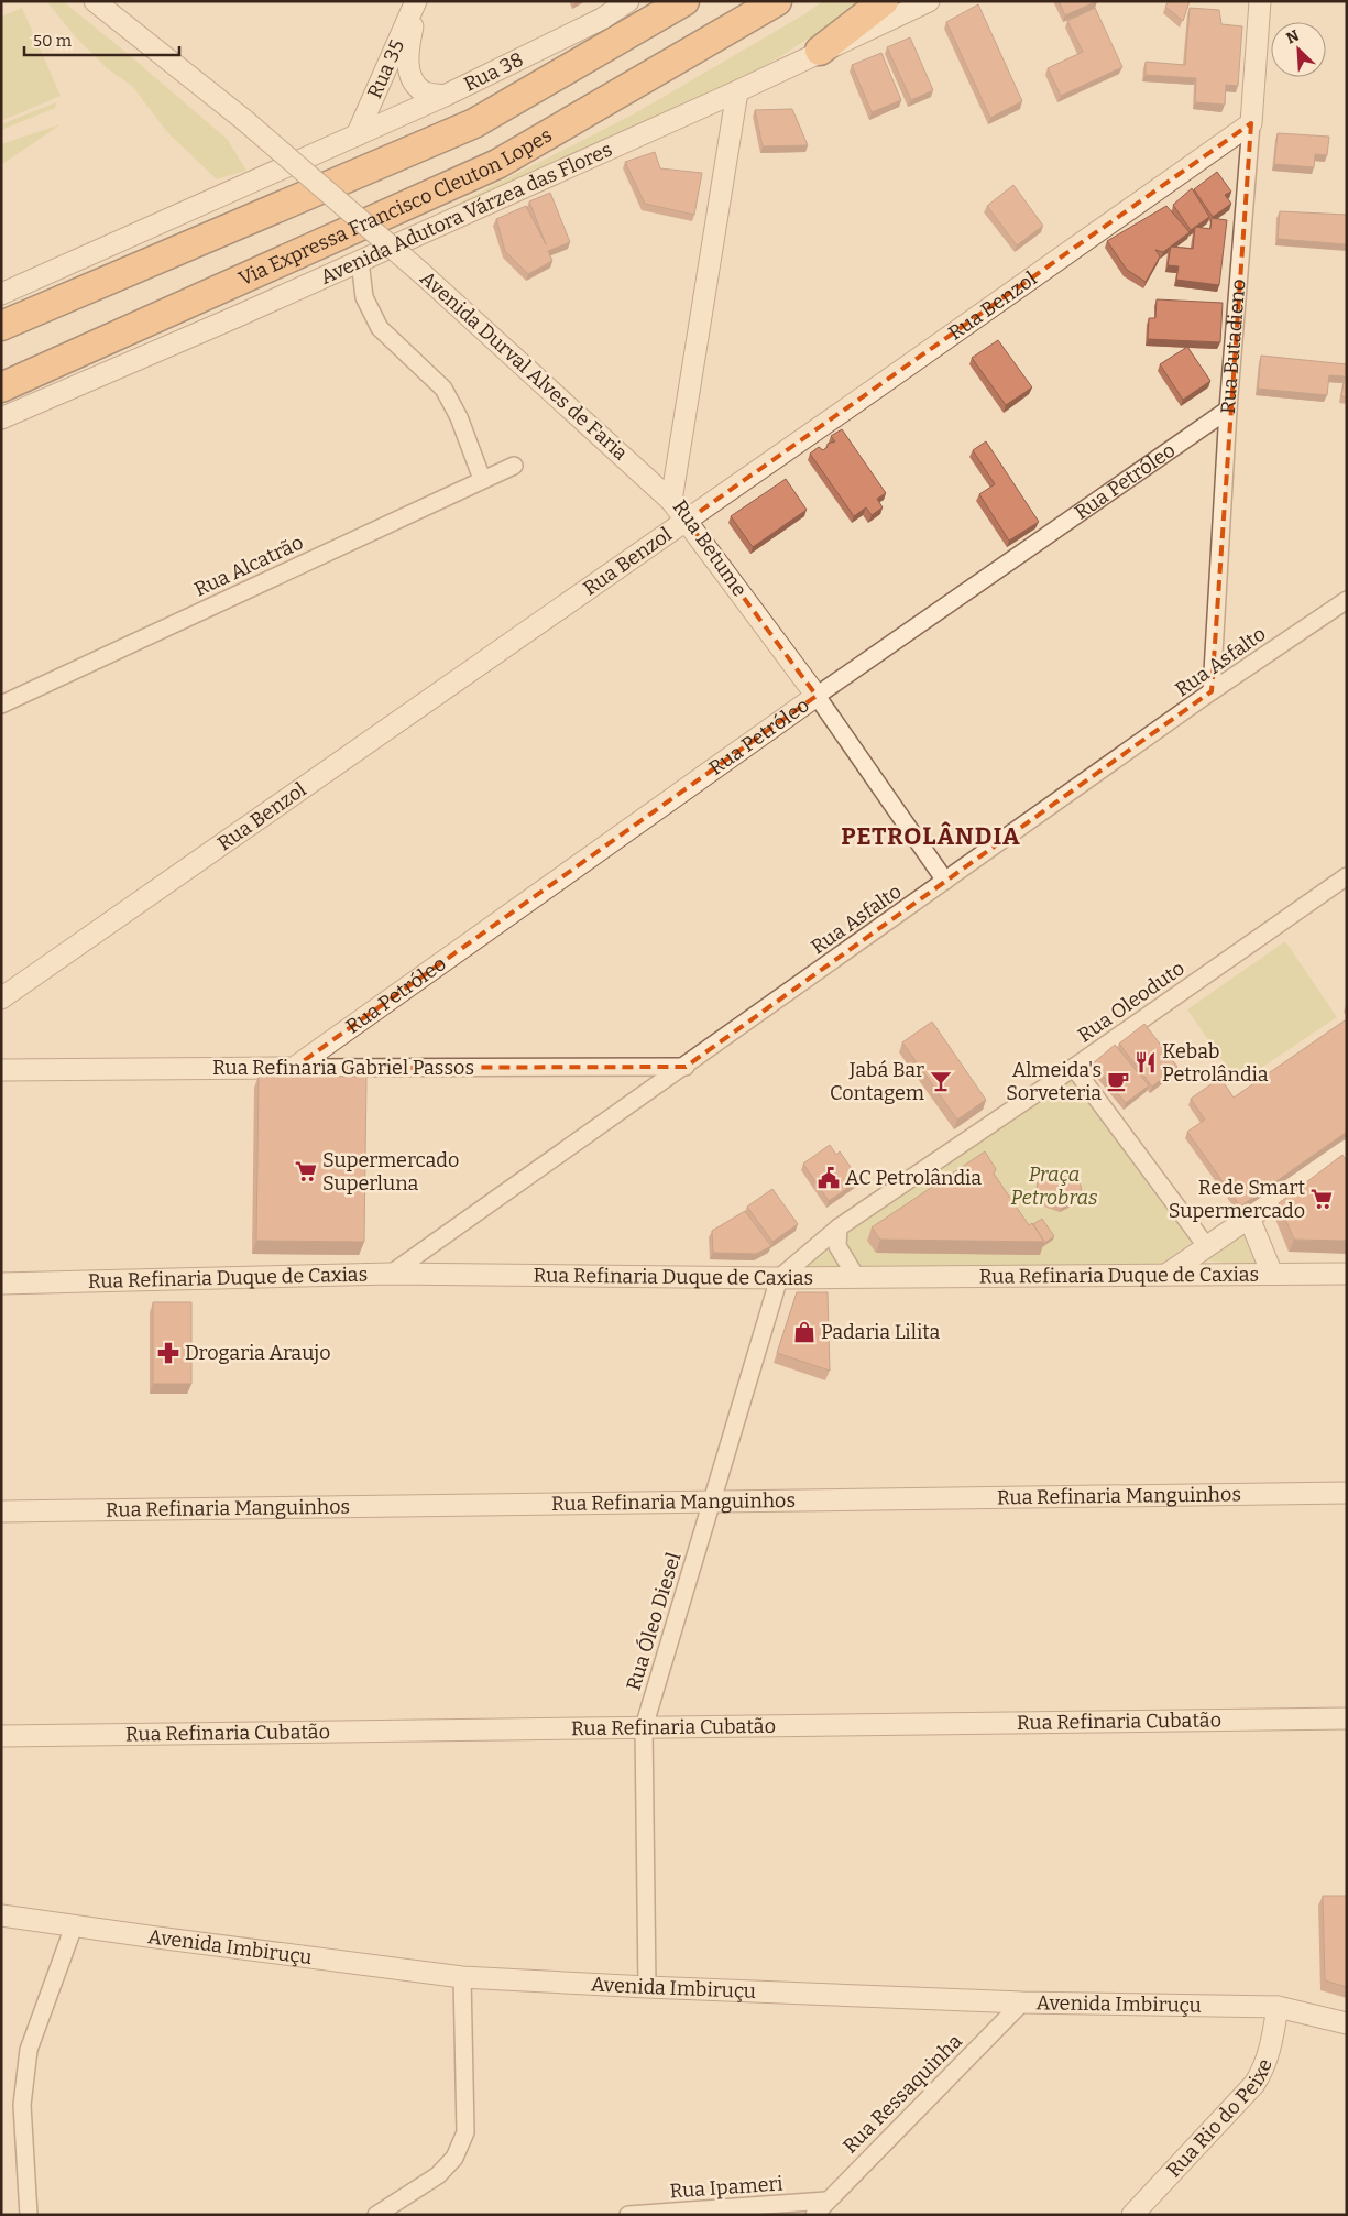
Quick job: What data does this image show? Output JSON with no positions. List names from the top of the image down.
{
  "streets": {
    "highway": ["Via Expressa Francisco Cleuton Lopes"],
    "street": [
      "Rua 35",
      "Rua 38",
      "Avenida Adutora Várzea das Flores",
      "Rua Benzol",
      "Rua Butadieno",
      "Avenida Durval Alves de Faria",
      "Rua Petróleo",
      "Rua Betume",
      "Rua Alcatrão",
      "Rua Asfalto",
      "Rua Oleoduto",
      "Rua Refinaria Gabriel Passos",
      "Rua Refinaria Duque de Caxias",
      "Rua Refinaria Manguinhos",
      "Rua Óleo Diesel",
      "Rua Refinaria Cubatão",
      "Avenida Imbiruçu",
      "Rua Ressaquinha",
      "Rua Rio do Peixe",
      "Rua Ipameri"
    ]
  },
  "crossings": [
    ["Rua 35", "Rua 38"],
    ["Avenida Adutora Várzea das Flores", "Rua Betume"],
    ["Rua Benzol", "Rua Butadieno"],
    ["Rua Benzol", "Rua Betume"],
    ["Rua Butadieno", "Rua Petróleo"],
    ["Rua Butadieno", "Rua Asfalto"],
    ["Avenida Durval Alves de Faria", "Rua Betume"],
    ["Rua Petróleo", "Rua Betume"],
    ["Rua Petróleo", "Rua Refinaria Gabriel Passos"],
    ["Rua Betume", "Rua Asfalto"],
    ["Rua Asfalto", "Rua Refinaria Gabriel Passos"],
    ["Rua Asfalto", "Rua Refinaria Duque de Caxias"],
    ["Rua Oleoduto", "Rua Refinaria Duque de Caxias"],
    ["Rua Oleoduto", "Rua Óleo Diesel"],
    ["Rua Refinaria Duque de Caxias", "Rua Óleo Diesel"],
    ["Rua Refinaria Manguinhos", "Rua Óleo Diesel"],
    ["Rua Óleo Diesel", "Rua Refinaria Cubatão"],
    ["Rua Óleo Diesel", "Avenida Imbiruçu"],
    ["Avenida Imbiruçu", "Rua Ressaquinha"],
    ["Avenida Imbiruçu", "Rua Rio do Peixe"],
    ["Rua Ressaquinha", "Rua Ipameri"]
  ],
  "districts": ["PETROLÂNDIA"],
  "parks": ["Praça Petrobras"],
  "places": {
    "restaurant": ["Kebab Petrolândia"],
    "bar": ["Jabá Bar Contagem"],
    "cafe": ["Almeida's Sorveteria"],
    "supermarket": ["Supermercado Superluna", "Rede Smart Supermercado"],
    "public building": ["AC Petrolândia"],
    "shop": ["Padaria Lilita"],
    "pharmacy": ["Drogaria Araujo"]
  },
  "scale_bar": "50 m",
  "north": "top left"
}
